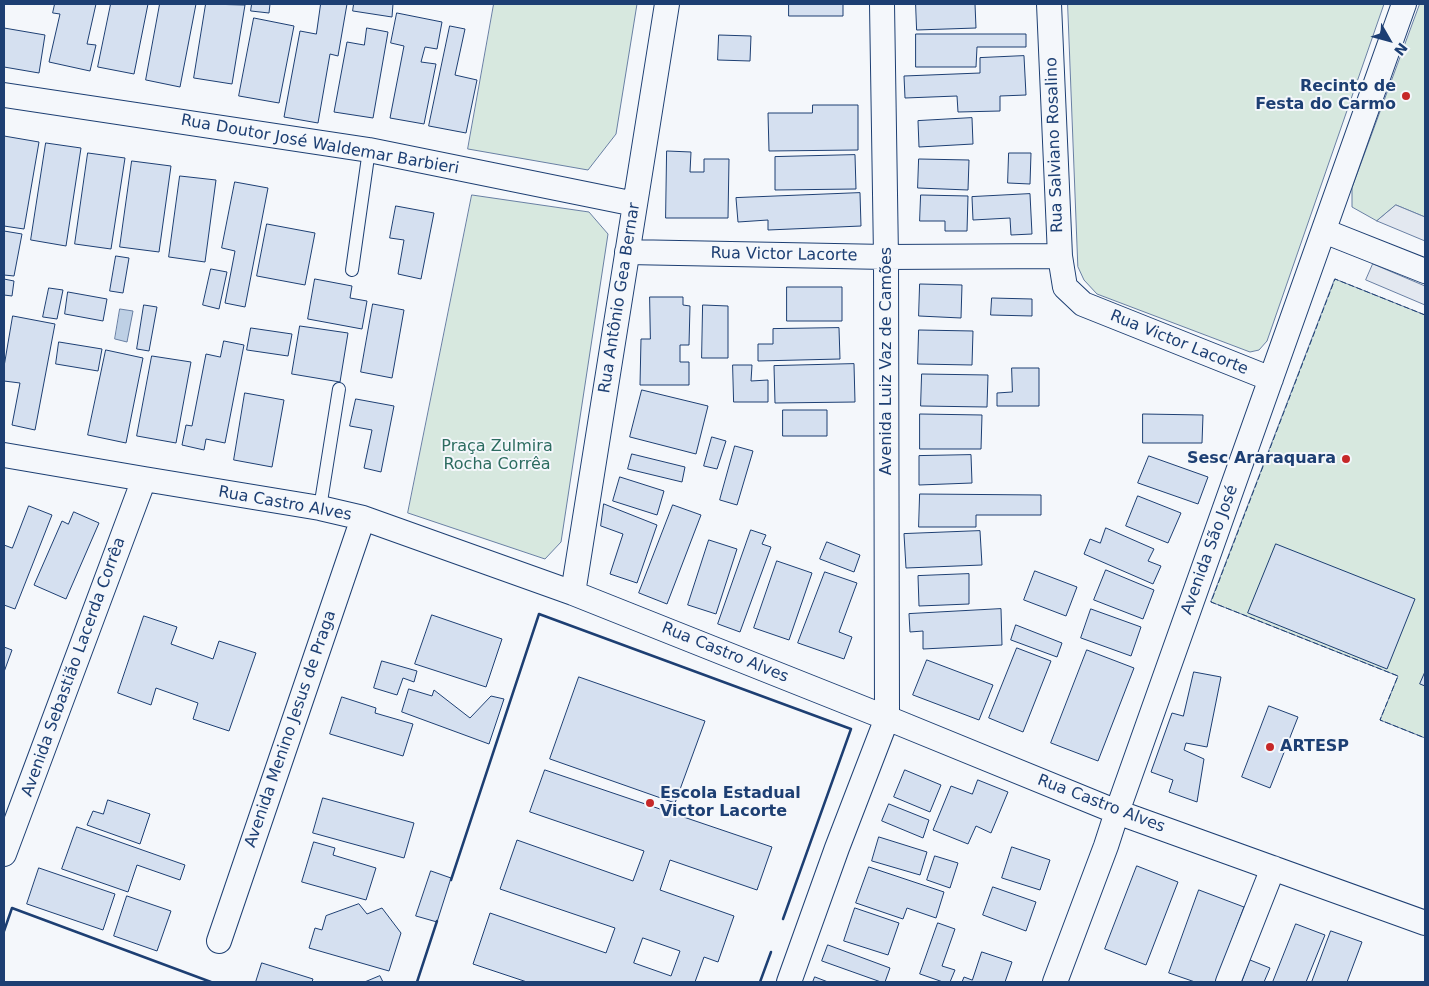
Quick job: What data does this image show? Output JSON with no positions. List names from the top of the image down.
{
  "streets": {
    "street": [
      "Rua Doutor José Waldemar Barbieri",
      "Rua Salviano Rosalino",
      "Rua Victor Lacorte",
      "Rua Antônio Gea Bernar",
      "Avenida Luiz Vaz de Camões",
      "Rua Castro Alves",
      "Avenida São José",
      "Avenida Sebastião Lacerda Corrêa",
      "Avenida Menino Jesus de Praga"
    ]
  },
  "crossings": [
    ["Rua Doutor José Waldemar Barbieri", "Rua Antônio Gea Bernar"],
    ["Rua Salviano Rosalino", "Rua Victor Lacorte"],
    ["Rua Victor Lacorte", "Rua Antônio Gea Bernar"],
    ["Rua Victor Lacorte", "Avenida Luiz Vaz de Camões"],
    ["Rua Victor Lacorte", "Avenida São José"],
    ["Rua Antônio Gea Bernar", "Rua Castro Alves"],
    ["Avenida Luiz Vaz de Camões", "Rua Castro Alves"],
    ["Rua Castro Alves", "Avenida São José"],
    ["Rua Castro Alves", "Avenida Sebastião Lacerda Corrêa"],
    ["Rua Castro Alves", "Avenida Menino Jesus de Praga"]
  ],
  "parks": ["Praça Zulmira Rocha Corrêa"],
  "places": [
    "Recinto de Festa do Carmo",
    "Sesc Araraquara",
    "ARTESP",
    "Escola Estadual Victor Lacorte"
  ],
  "north": "bottom right"
}
